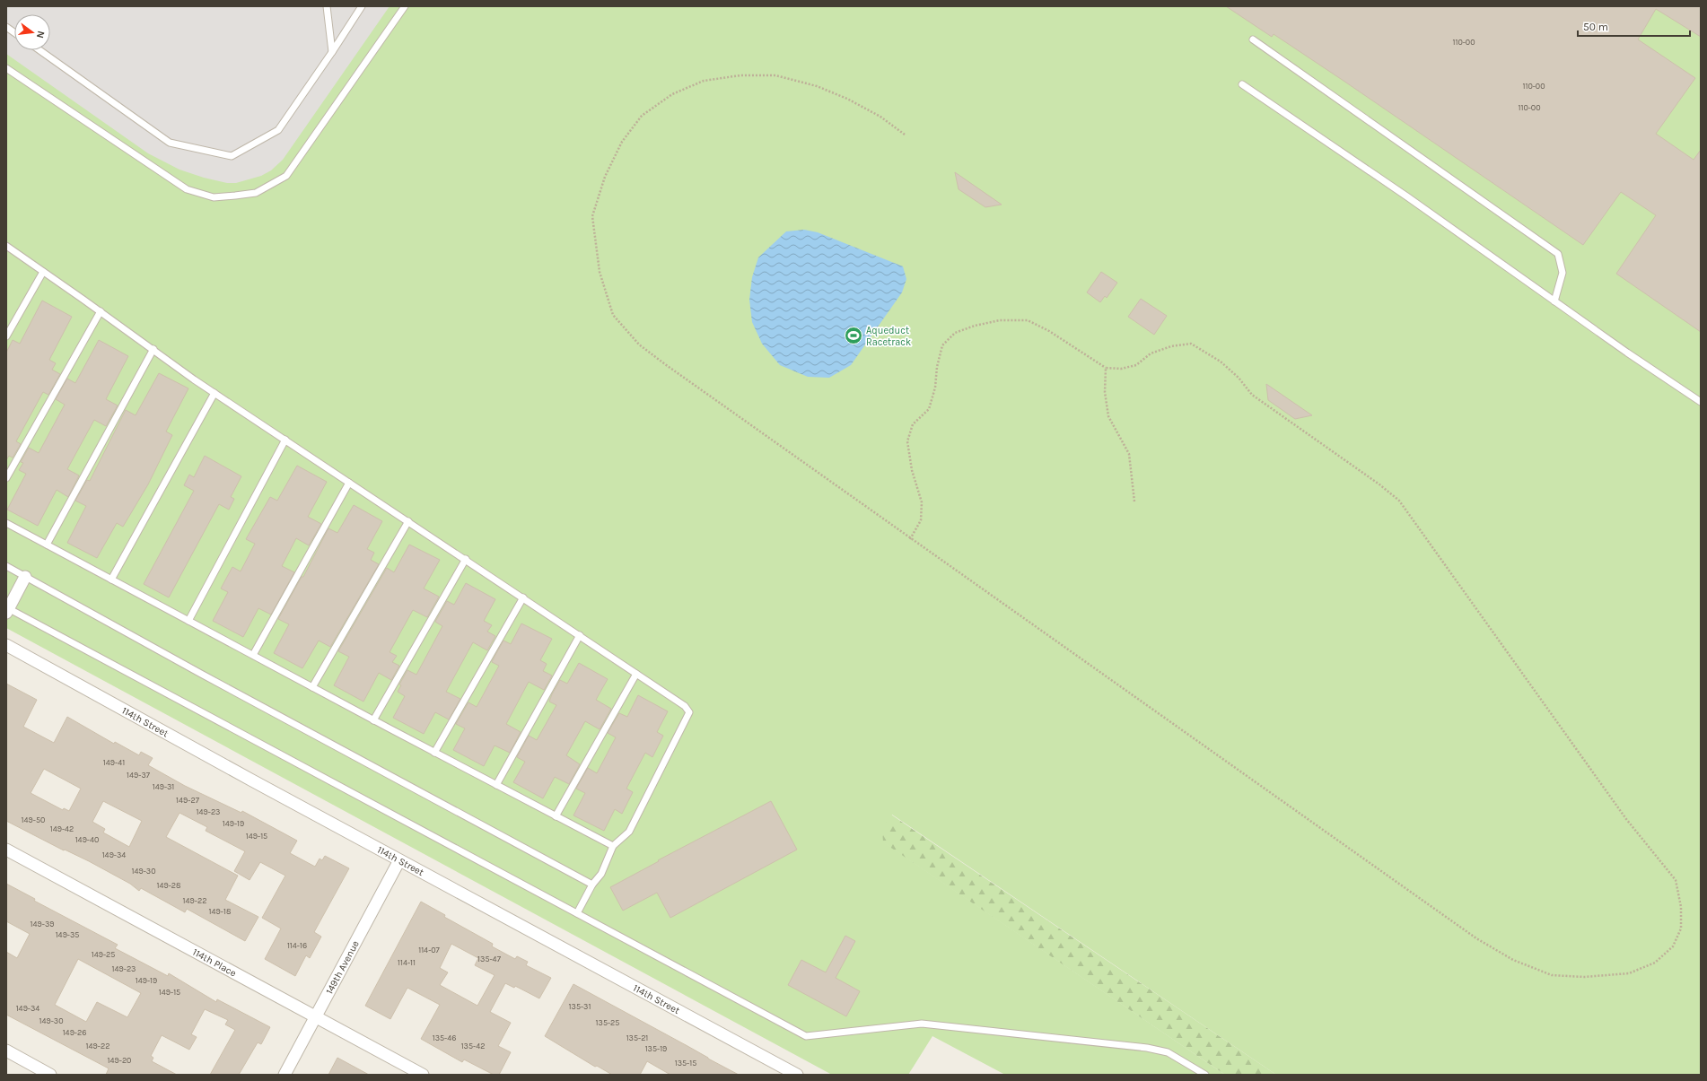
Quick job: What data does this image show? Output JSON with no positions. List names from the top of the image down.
{
  "streets": {
    "street": ["114th Street", "114th Place", "149th Avenue"]
  },
  "crossings": [
    ["114th Street", "149th Avenue"],
    ["114th Place", "149th Avenue"]
  ],
  "places": {
    "sports": ["Aqueduct Racetrack"]
  },
  "house_numbers": [
    "110-00",
    "110-00",
    "110-00",
    "149-41",
    "149-37",
    "149-31",
    "149-27",
    "149-23",
    "149-50",
    "149-19",
    "149-42",
    "149-15",
    "149-40",
    "149-34",
    "149-30",
    "149-28",
    "149-22",
    "149-18",
    "149-39",
    "149-35",
    "114-16",
    "114-07",
    "149-25",
    "135-47",
    "114-11",
    "149-23",
    "149-19",
    "149-15",
    "135-31",
    "149-34",
    "149-30",
    "135-25",
    "149-26",
    "135-46",
    "135-21",
    "149-22",
    "135-42",
    "135-19",
    "149-20",
    "135-15"
  ],
  "scale_bar": "50 m",
  "north": "right"
}
